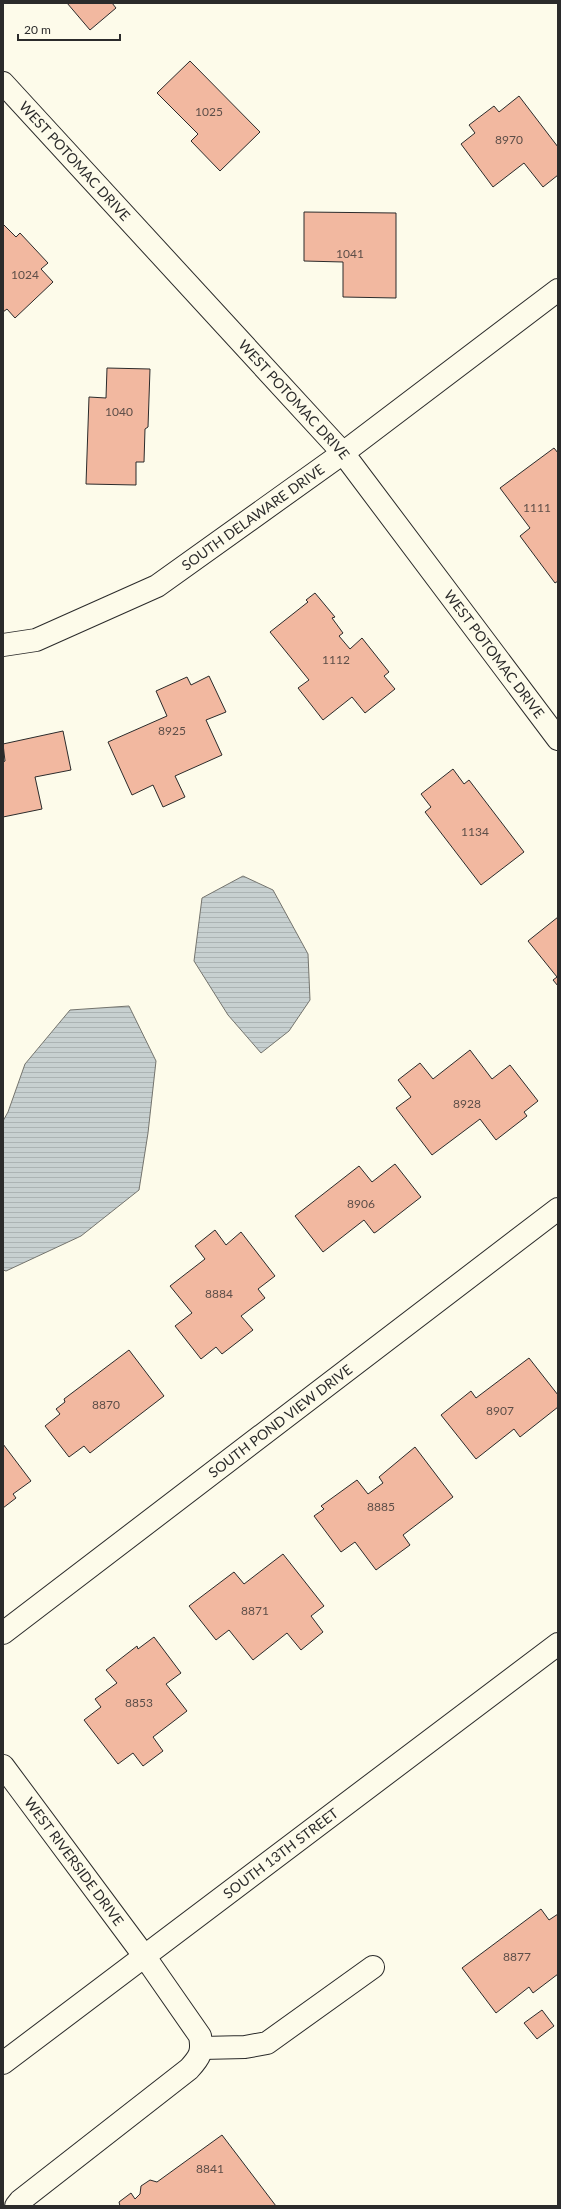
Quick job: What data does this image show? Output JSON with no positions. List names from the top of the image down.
{
  "streets": {
    "street": [
      "WEST POTOMAC DRIVE",
      "SOUTH DELAWARE DRIVE",
      "SOUTH POND VIEW DRIVE",
      "SOUTH 13TH STREET",
      "WEST RIVERSIDE DRIVE"
    ]
  },
  "crossings": [
    ["WEST POTOMAC DRIVE", "SOUTH DELAWARE DRIVE"],
    ["SOUTH 13TH STREET", "WEST RIVERSIDE DRIVE"]
  ],
  "house_numbers": [
    "1025",
    "8970",
    "1041",
    "1024",
    "1040",
    "1111",
    "1112",
    "8925",
    "1134",
    "8928",
    "8906",
    "8884",
    "8870",
    "8907",
    "8885",
    "8871",
    "8853",
    "8877",
    "8841"
  ],
  "scale_bar": "20 m"
}
